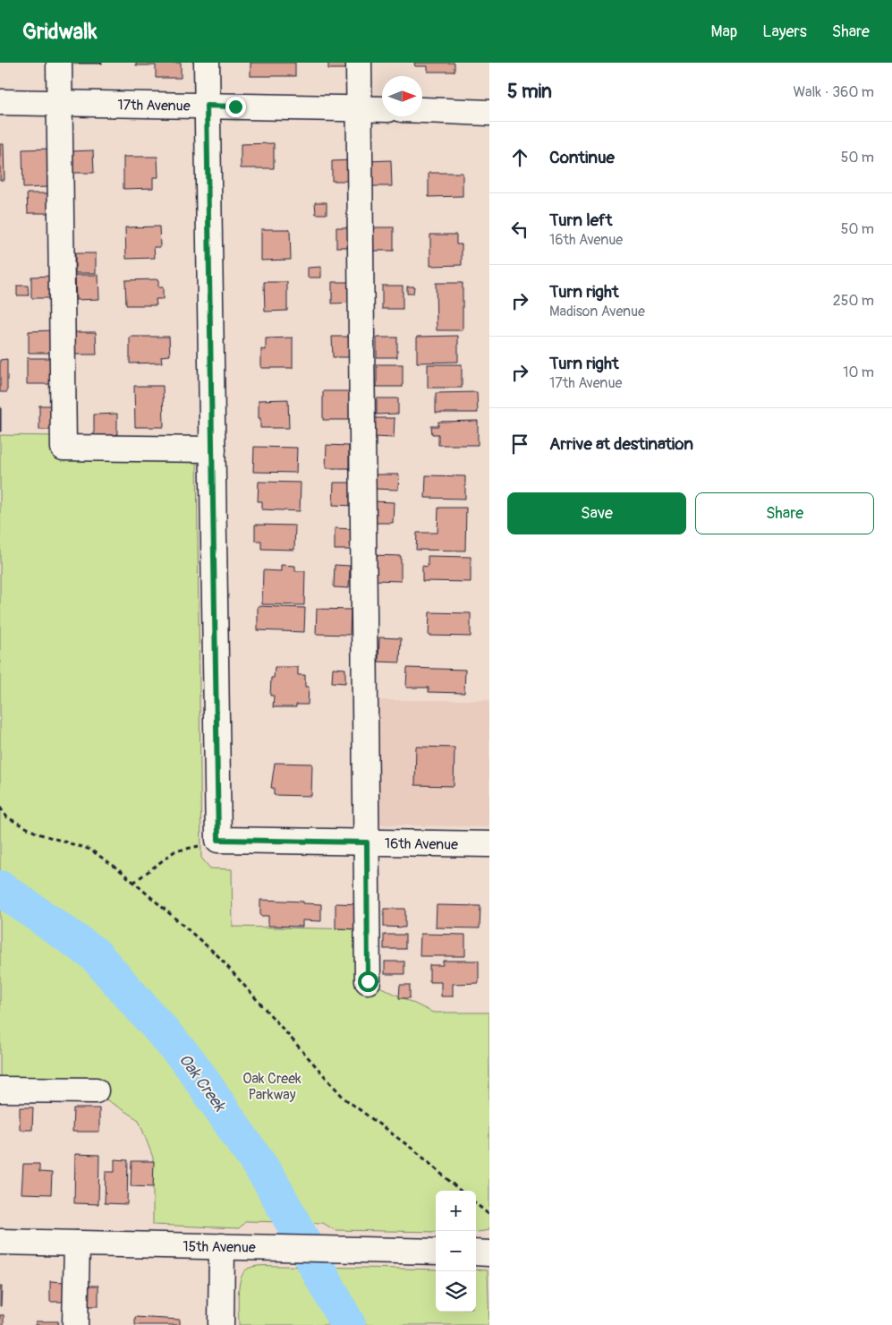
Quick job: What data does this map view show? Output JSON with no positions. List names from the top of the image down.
{
  "streets": {
    "street": ["17th Avenue", "16th Avenue", "15th Avenue"]
  },
  "water": ["Oak Creek"],
  "parks": ["Oak Creek Parkway"],
  "north": "right",
  "page": {
    "header": "Gridwalk",
    "nav": ["Map", "Layers", "Share"],
    "heading": ["5 min", "Walk · 360 m"],
    "list": [
      ["Continue", "50 m"],
      ["Turn left", "16th Avenue", "50 m"],
      ["Turn right", "Madison Avenue", "250 m"],
      ["Turn right", "17th Avenue", "10 m"],
      "Arrive at destination"
    ],
    "buttons": ["Save", "Share"],
    "map_buttons": ["+", "−"]
  }
}
